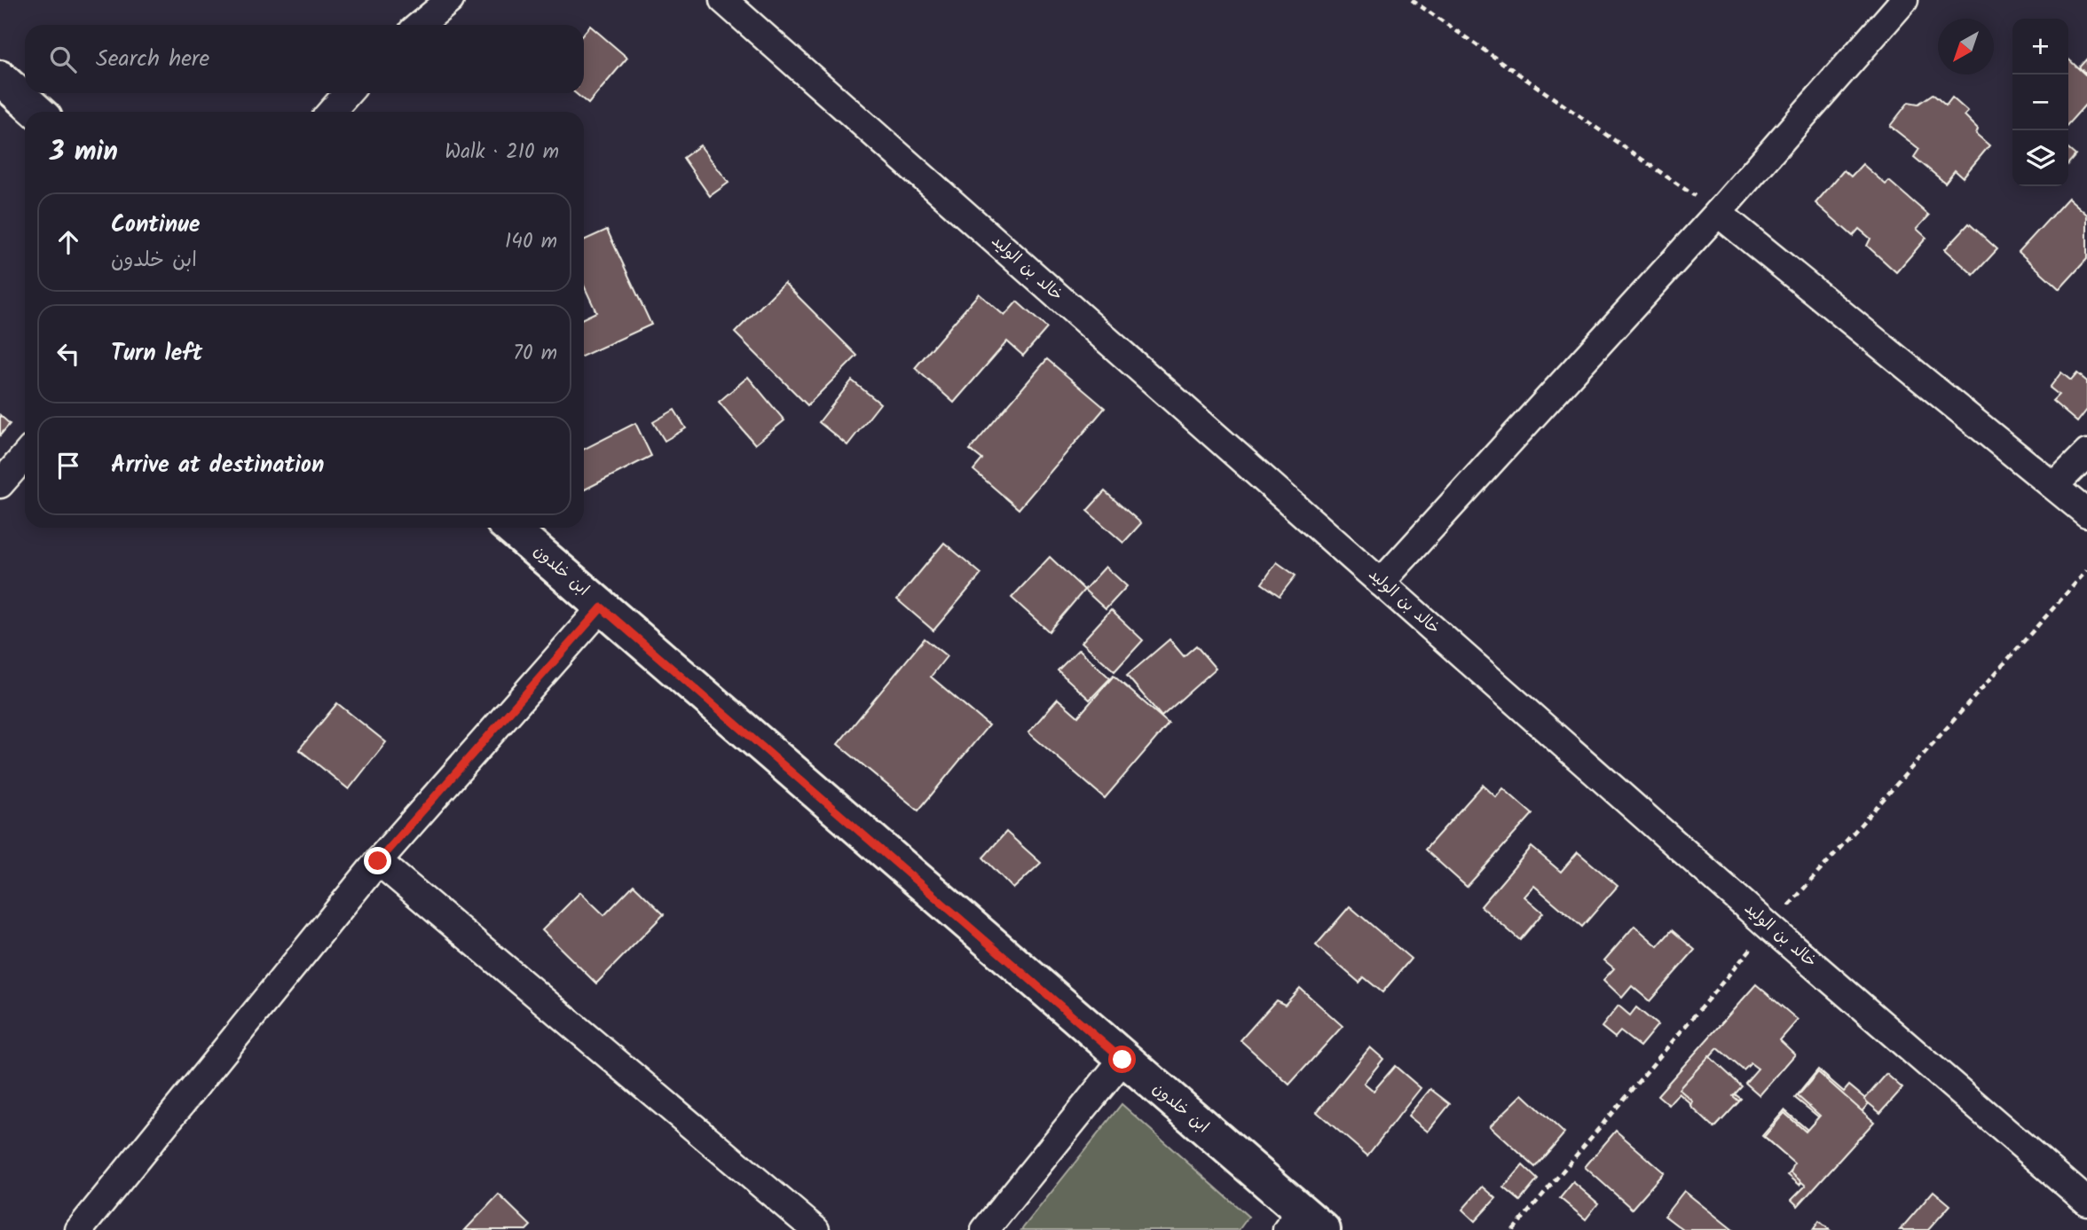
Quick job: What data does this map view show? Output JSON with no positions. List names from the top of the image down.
{
  "streets": {
    "street": ["خالد بن الوليد", "ابن خلدون"]
  },
  "north": "bottom left",
  "page": {
    "map_buttons": ["+", "−"],
    "search": "Search here",
    "heading": ["3 min", "Walk · 210 m"],
    "list": [
      ["Continue", "ابن خلدون", "140 m"],
      ["Turn left", "70 m"],
      "Arrive at destination"
    ]
  }
}
